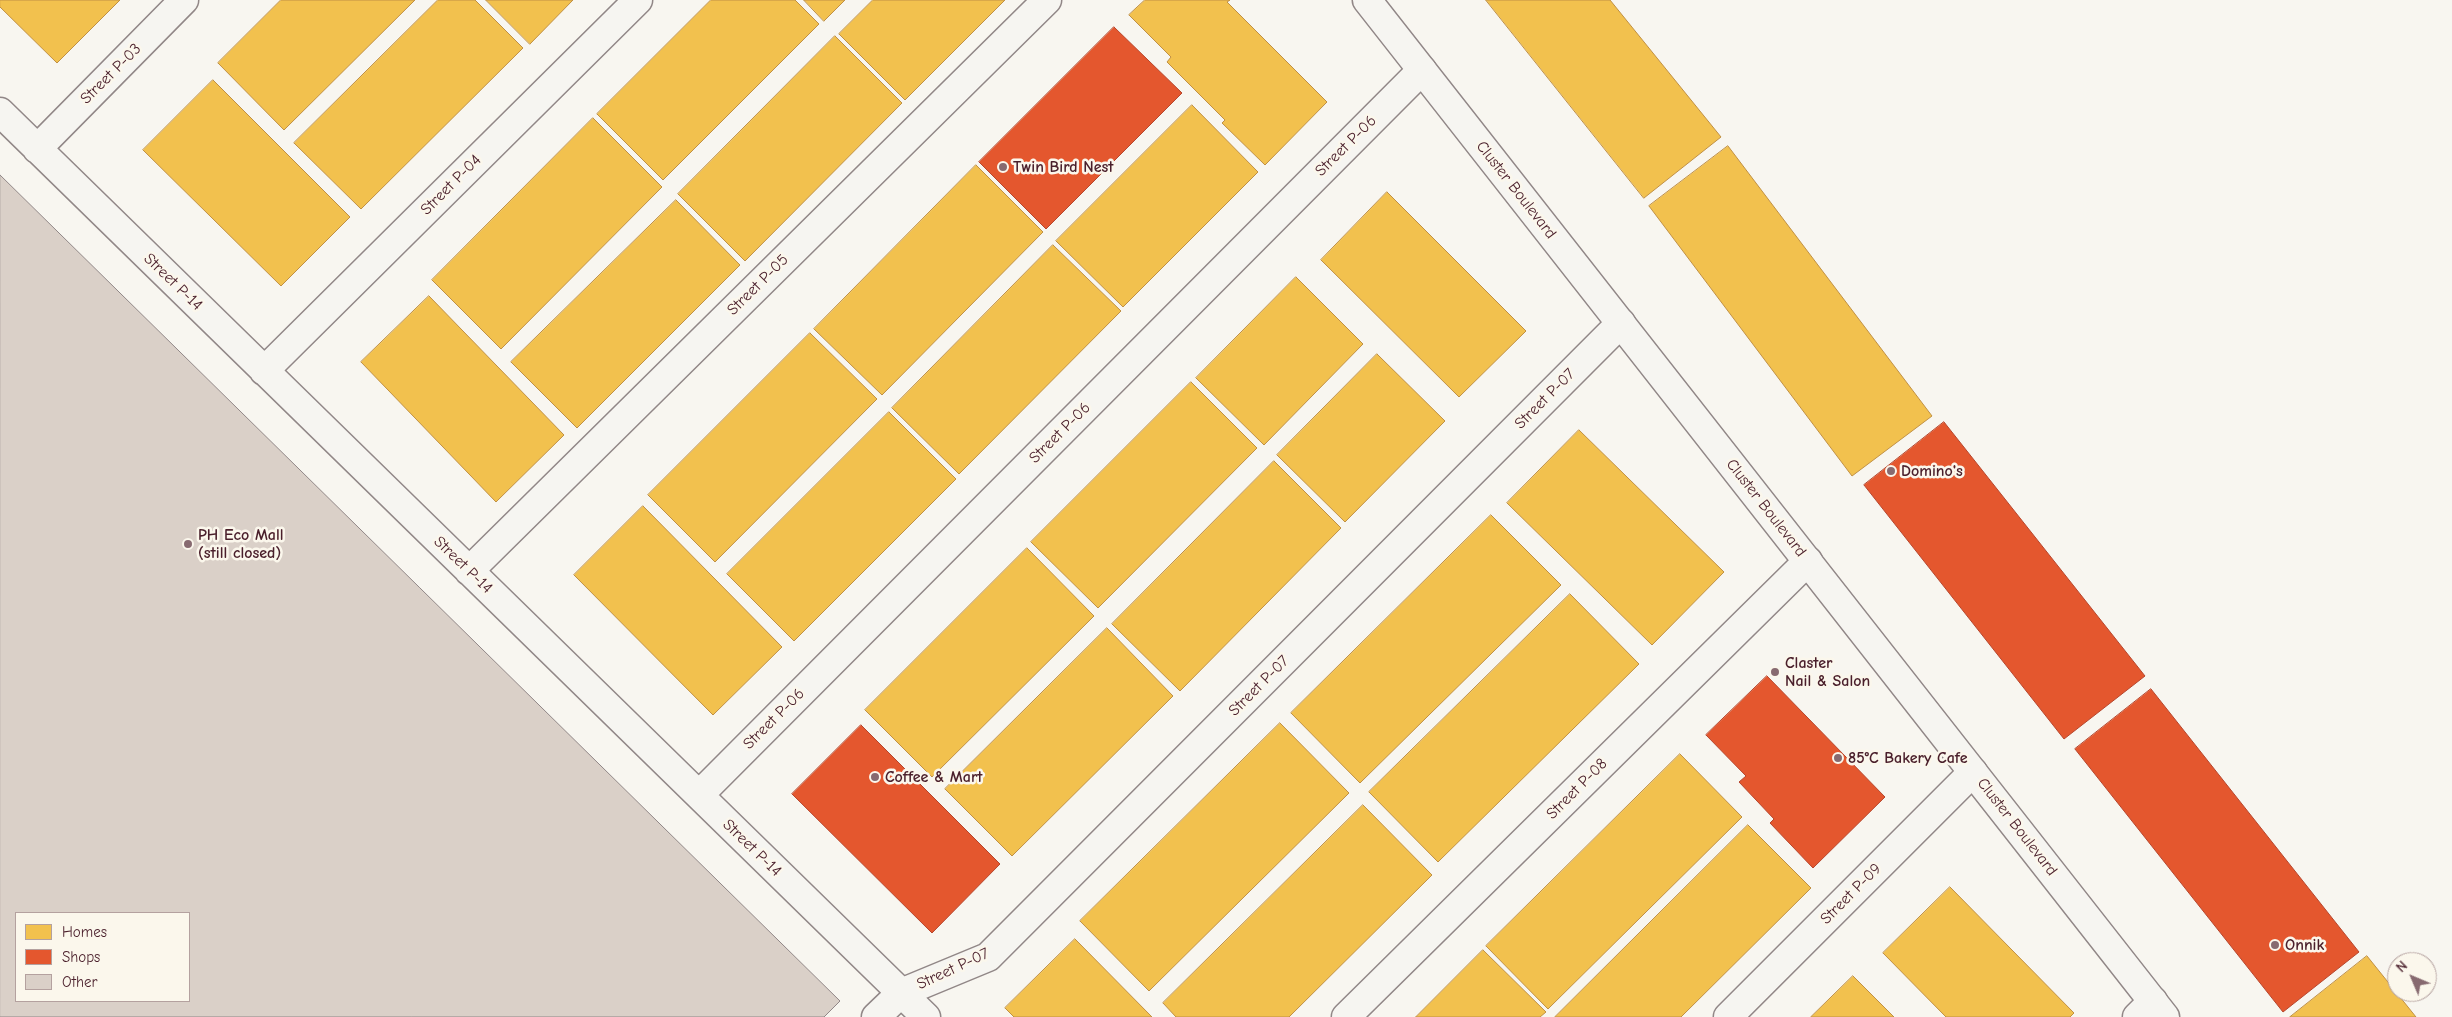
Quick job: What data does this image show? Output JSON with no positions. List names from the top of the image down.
{
  "streets": {
    "street": [
      "Street P-03",
      "Street P-06",
      "Street P-04",
      "Cluster Boulevard",
      "Street P-14",
      "Street P-05",
      "Street P-07",
      "Street P-08",
      "Street P-09"
    ]
  },
  "crossings": [
    ["Street P-03", "Street P-14"],
    ["Street P-06", "Cluster Boulevard"],
    ["Street P-06", "Street P-14"],
    ["Street P-04", "Street P-14"],
    ["Cluster Boulevard", "Street P-07"],
    ["Cluster Boulevard", "Street P-08"],
    ["Cluster Boulevard", "Street P-09"],
    ["Street P-14", "Street P-05"],
    ["Street P-14", "Street P-07"]
  ],
  "places": [
    "Twin Bird Nest",
    "Domino's",
    "PH Eco Mall (still closed)",
    "Claster Nail & Salon",
    "85°C Bakery Cafe",
    "Coffee & Mart",
    "Onnik"
  ],
  "legend": ["Homes", "Shops", "Other"],
  "north": "top left"
}
